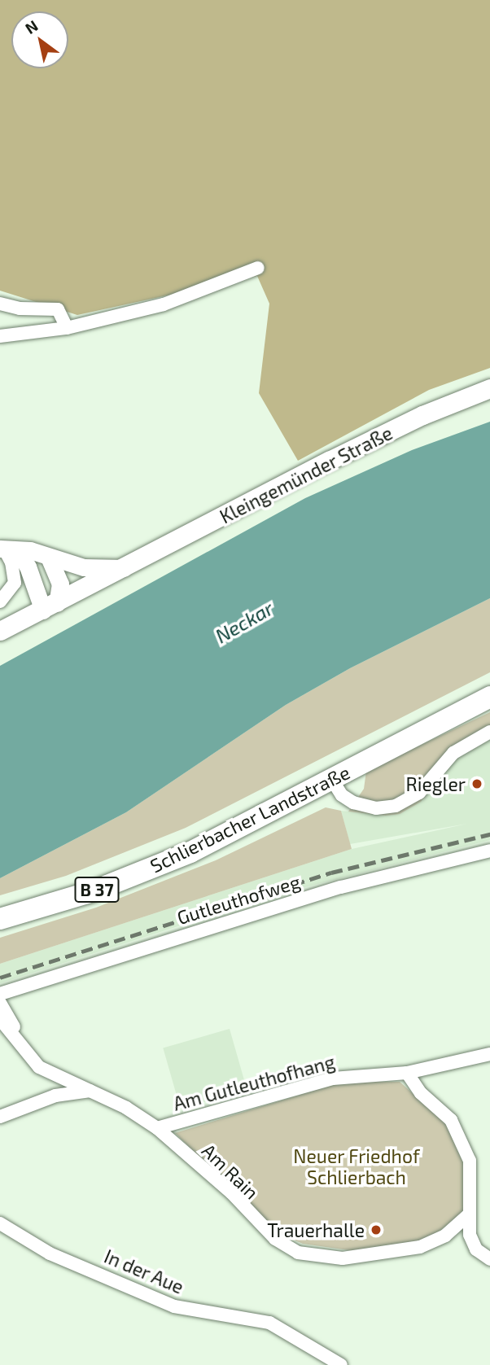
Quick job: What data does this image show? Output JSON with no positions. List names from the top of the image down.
{
  "streets": {
    "main road": ["Kleingemünder Straße", "Schlierbacher Landstraße", "B 37"],
    "street": [
      "Gutleuthofweg",
      "Am Gutleuthofhang",
      "Am Rain",
      "In der Aue"
    ]
  },
  "crossings": [
    ["Am Gutleuthofhang", "Am Rain"]
  ],
  "water": ["Neckar"],
  "parks": ["Neuer Friedhof Schlierbach"],
  "places": ["Riegler", "Trauerhalle"],
  "north": "top left"
}
